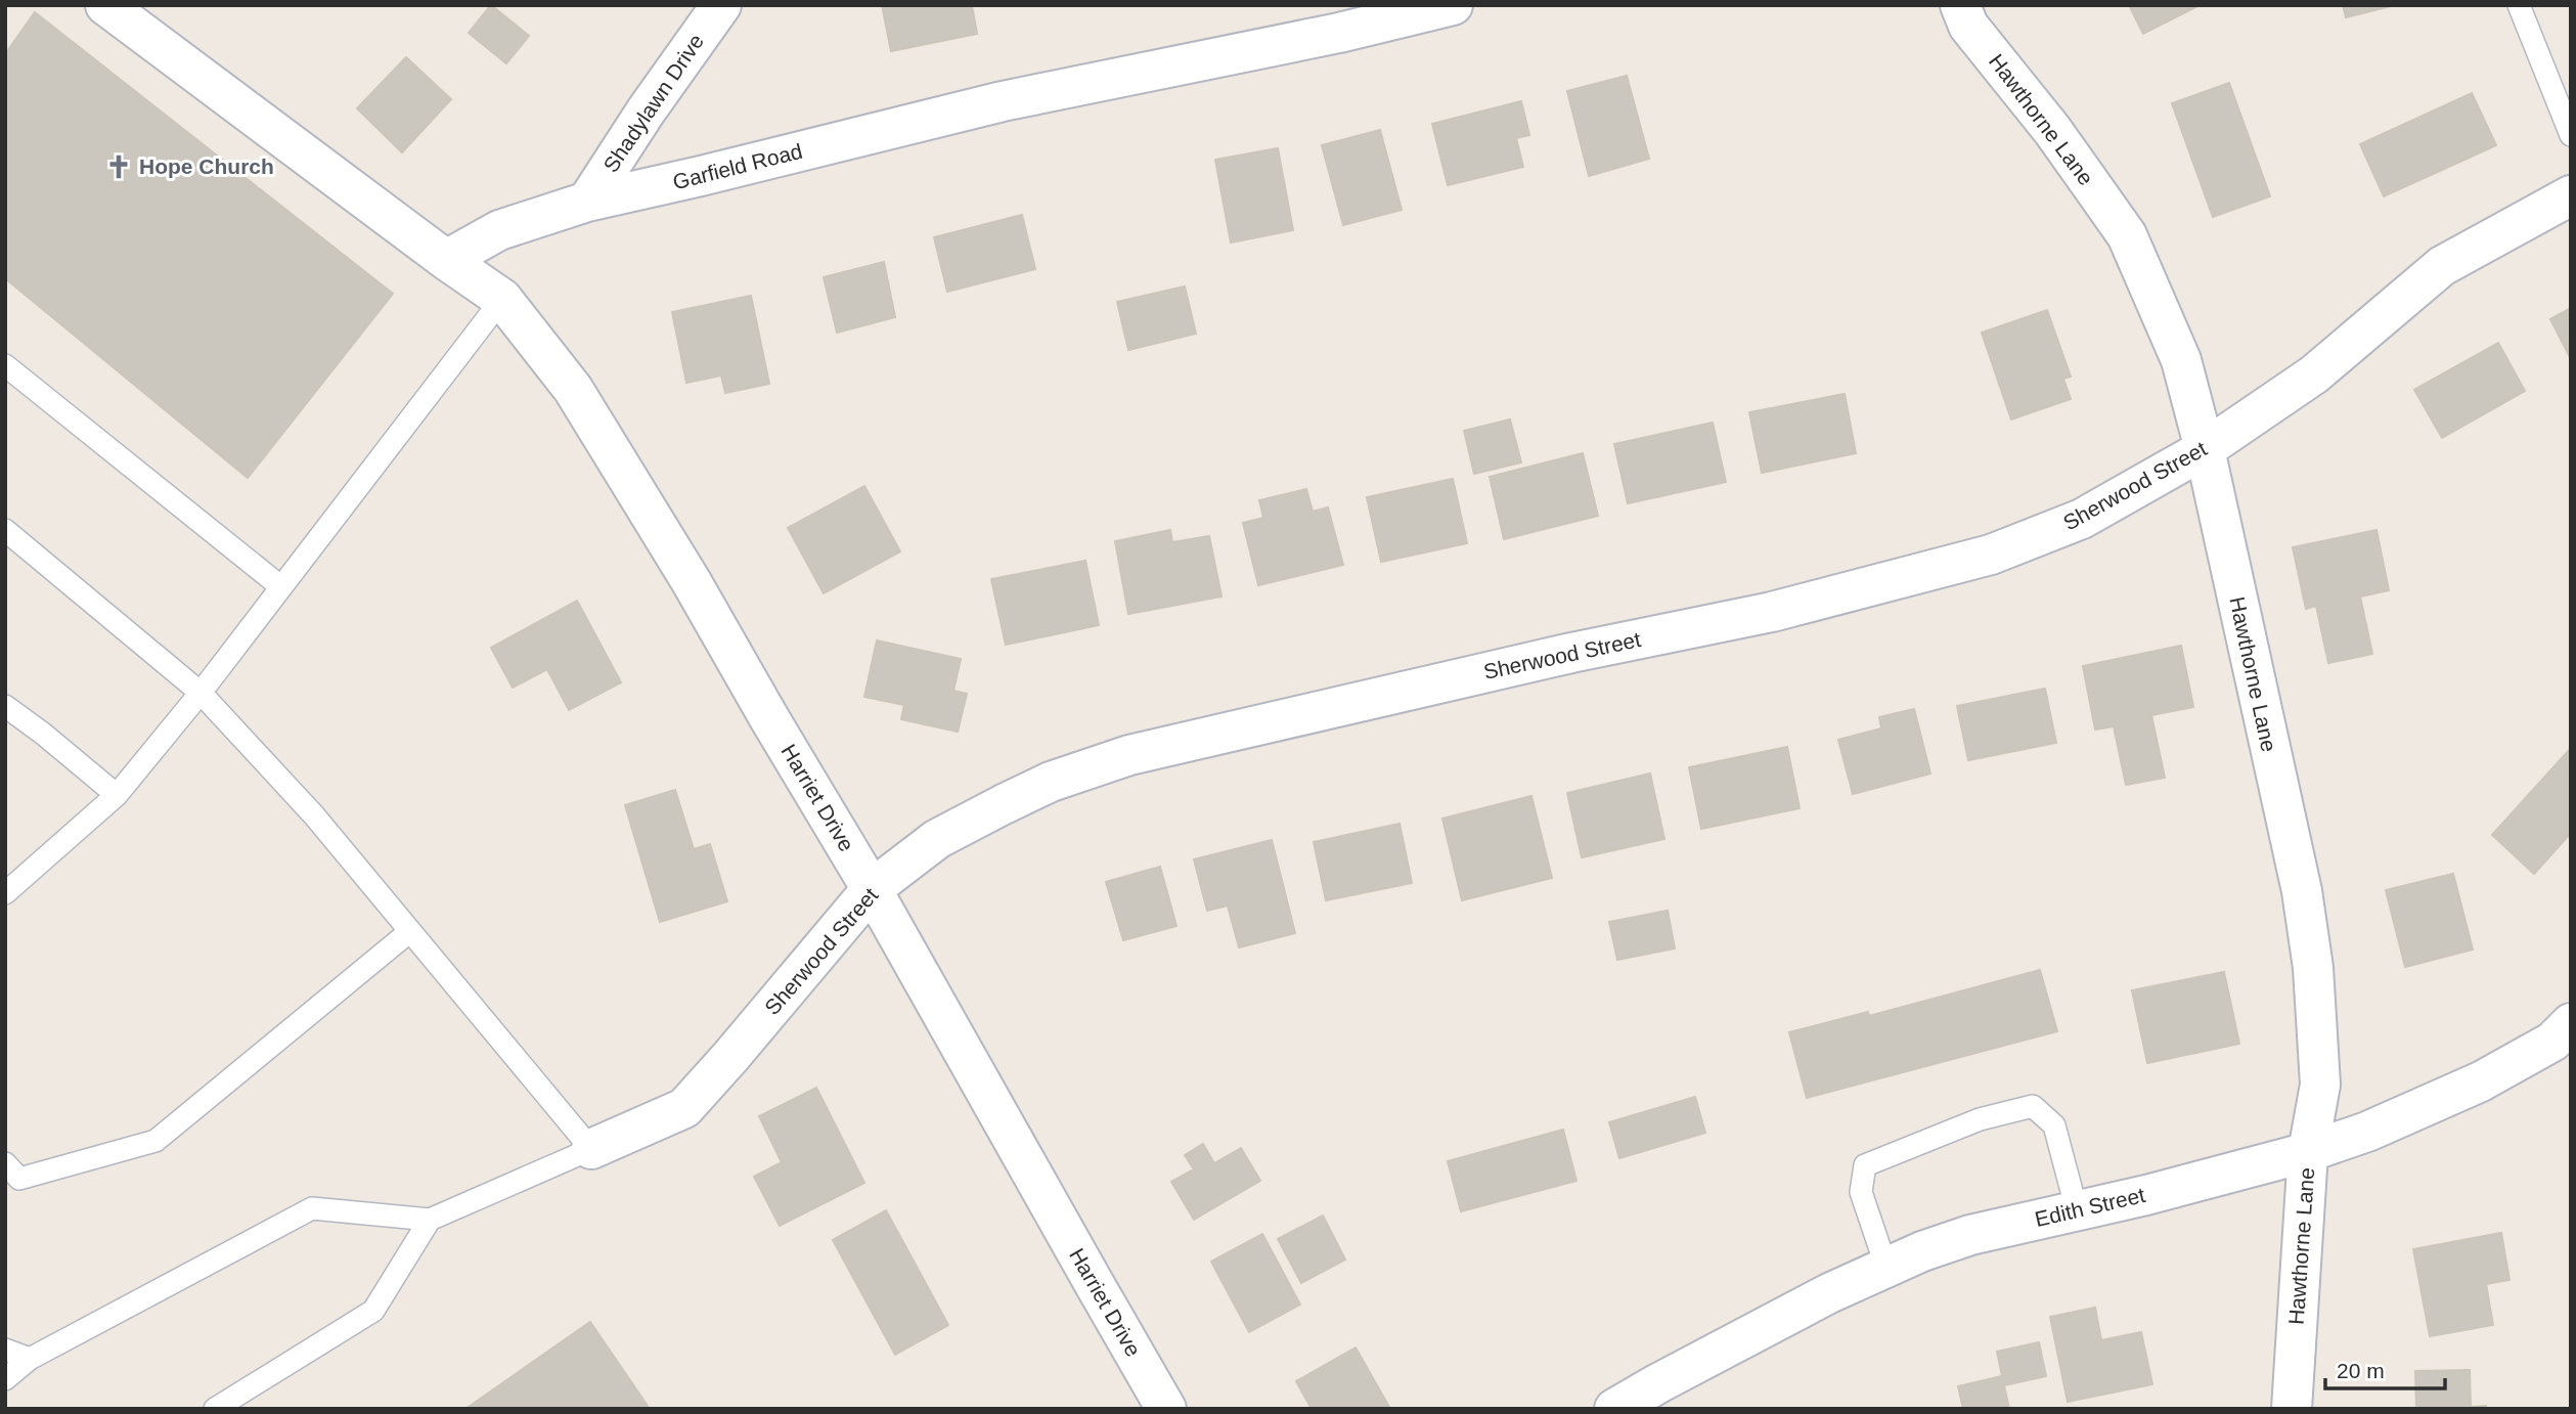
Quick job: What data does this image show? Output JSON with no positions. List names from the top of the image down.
{
  "streets": {
    "street": [
      "Shadylawn Drive",
      "Hawthorne Lane",
      "Garfield Road",
      "Sherwood Street",
      "Harriet Drive",
      "Edith Street"
    ]
  },
  "crossings": [
    ["Shadylawn Drive", "Garfield Road"],
    ["Hawthorne Lane", "Sherwood Street"],
    ["Hawthorne Lane", "Edith Street"],
    ["Garfield Road", "Harriet Drive"],
    ["Sherwood Street", "Harriet Drive"]
  ],
  "places": {
    "church": ["Hope Church"]
  },
  "scale_bar": "20 m"
}
